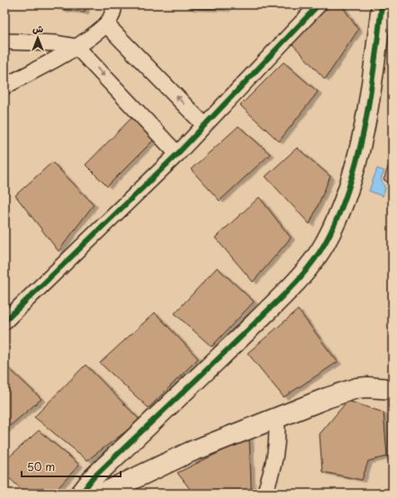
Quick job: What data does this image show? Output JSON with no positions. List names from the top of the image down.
{
  "scale_bar": "50 m",
  "north": "top"
}
